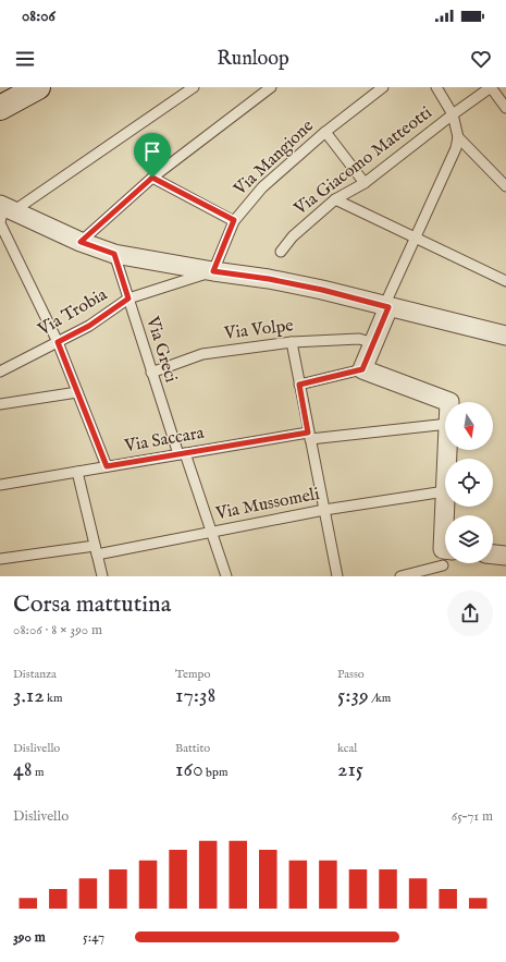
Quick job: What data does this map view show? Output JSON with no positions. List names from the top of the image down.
{
  "streets": {
    "lane": [
      "Via Mangione",
      "Via Giacomo Matteotti",
      "Via Trobia",
      "Via Volpe",
      "Via Greci",
      "Via Saccara",
      "Via Mussomeli"
    ]
  },
  "crossings": [
    ["Via Mangione", "Via Trobia"],
    ["Via Trobia", "Via Greci"],
    ["Via Volpe", "Via Greci"],
    ["Via Greci", "Via Saccara"],
    ["Via Greci", "Via Mussomeli"]
  ],
  "north": "bottom",
  "page": {
    "status": "08:06",
    "header": "Runloop",
    "heading": ["Corsa mattutina", "08:06 · 8 × 390 m"],
    "stats": [
      ["Distanza", "3.12 km"],
      ["Tempo", "17:38"],
      ["Passo", "5:39 /km"],
      ["Dislivello", "48 m"],
      ["Battito", "160 bpm"],
      ["kcal", "215"]
    ],
    "chart": ["Dislivello", "65–71 m"],
    "list": [
      {
        "name": "390 m",
        "note": "5:47"
      }
    ]
  }
}
